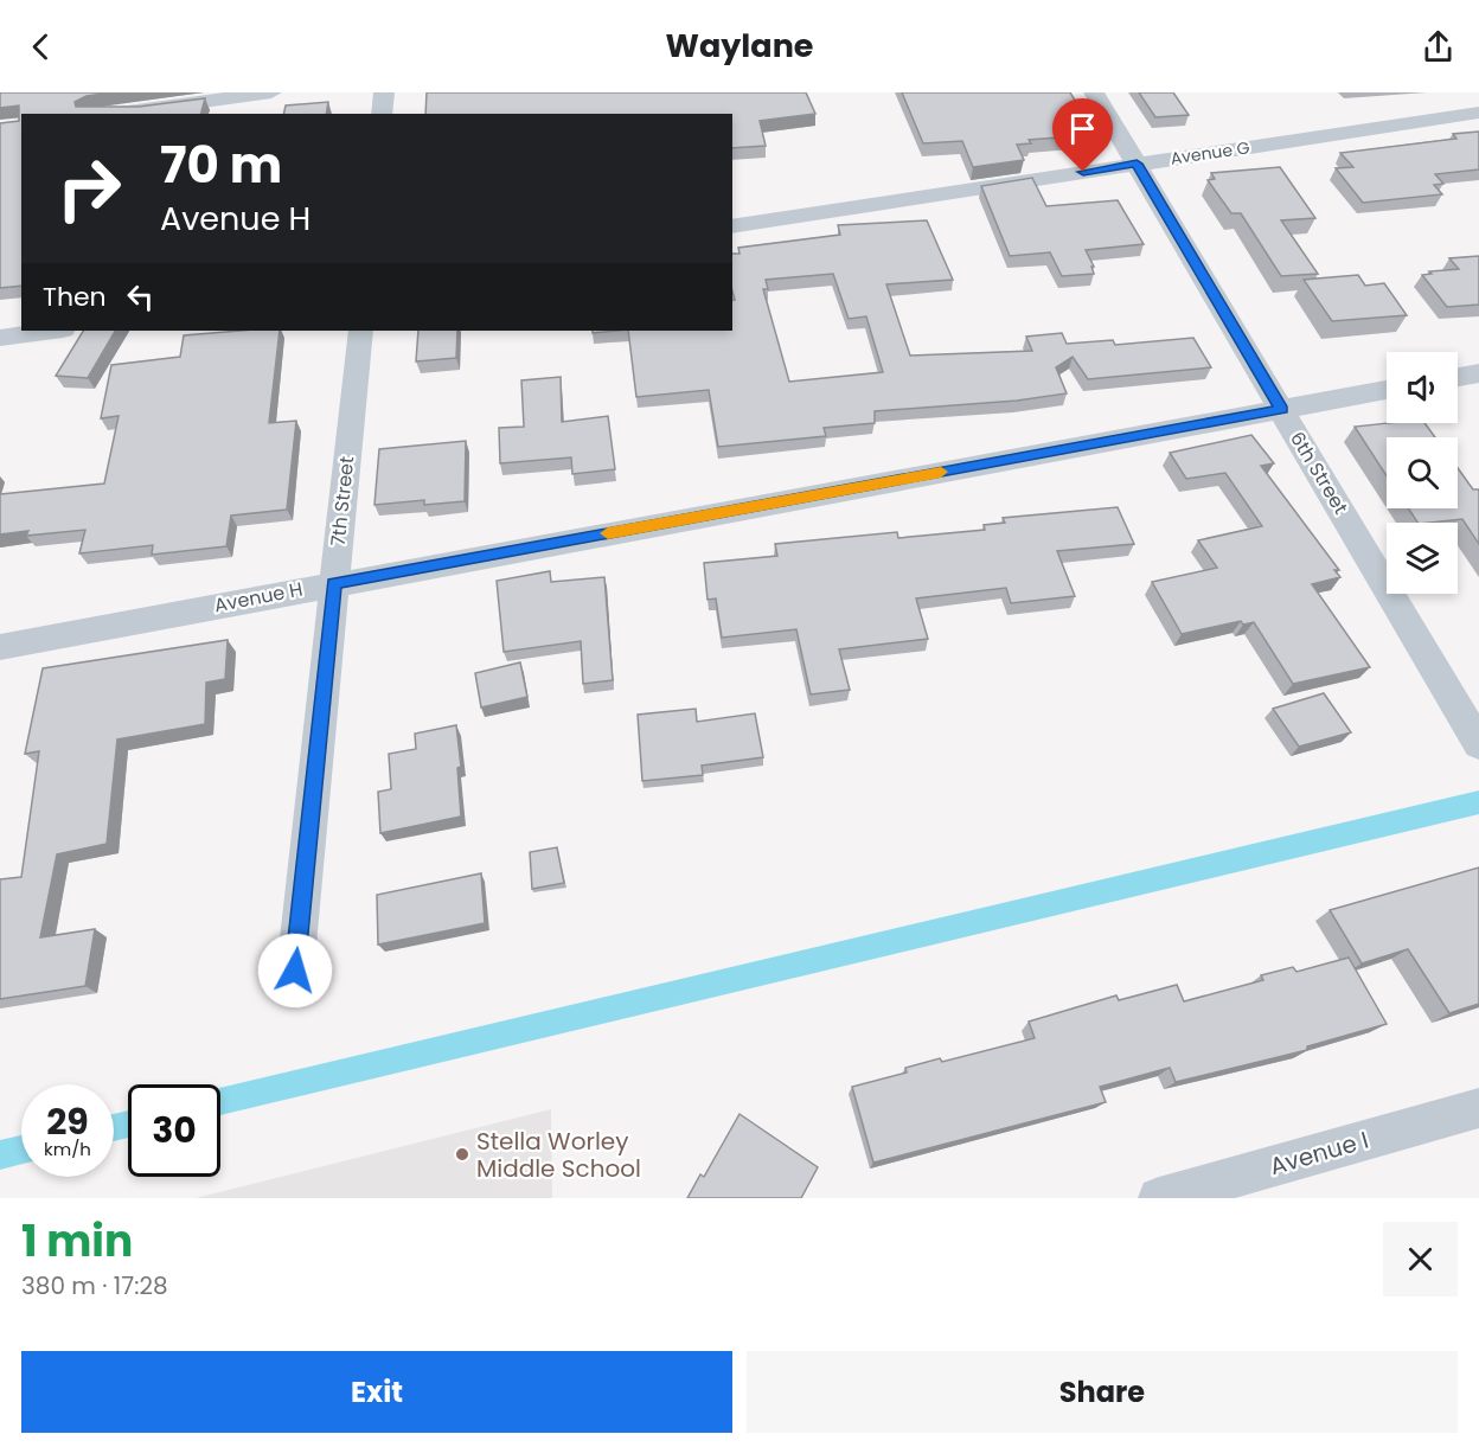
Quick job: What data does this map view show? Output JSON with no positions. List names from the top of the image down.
{
  "streets": {
    "street": [
      "Avenue G",
      "6th Street",
      "7th Street",
      "Avenue H",
      "Avenue I"
    ]
  },
  "crossings": [
    ["Avenue G", "6th Street"],
    ["6th Street", "Avenue H"],
    ["7th Street", "Avenue H"]
  ],
  "places": ["Stella Worley Middle School"],
  "page": {
    "header": "Waylane",
    "turn": ["70 m", "Avenue H"],
    "then": "Then",
    "speed": "29 km/h",
    "limit": "30",
    "heading": ["1 min", "380 m · 17:28"],
    "buttons": ["Exit", "Share"]
  }
}
